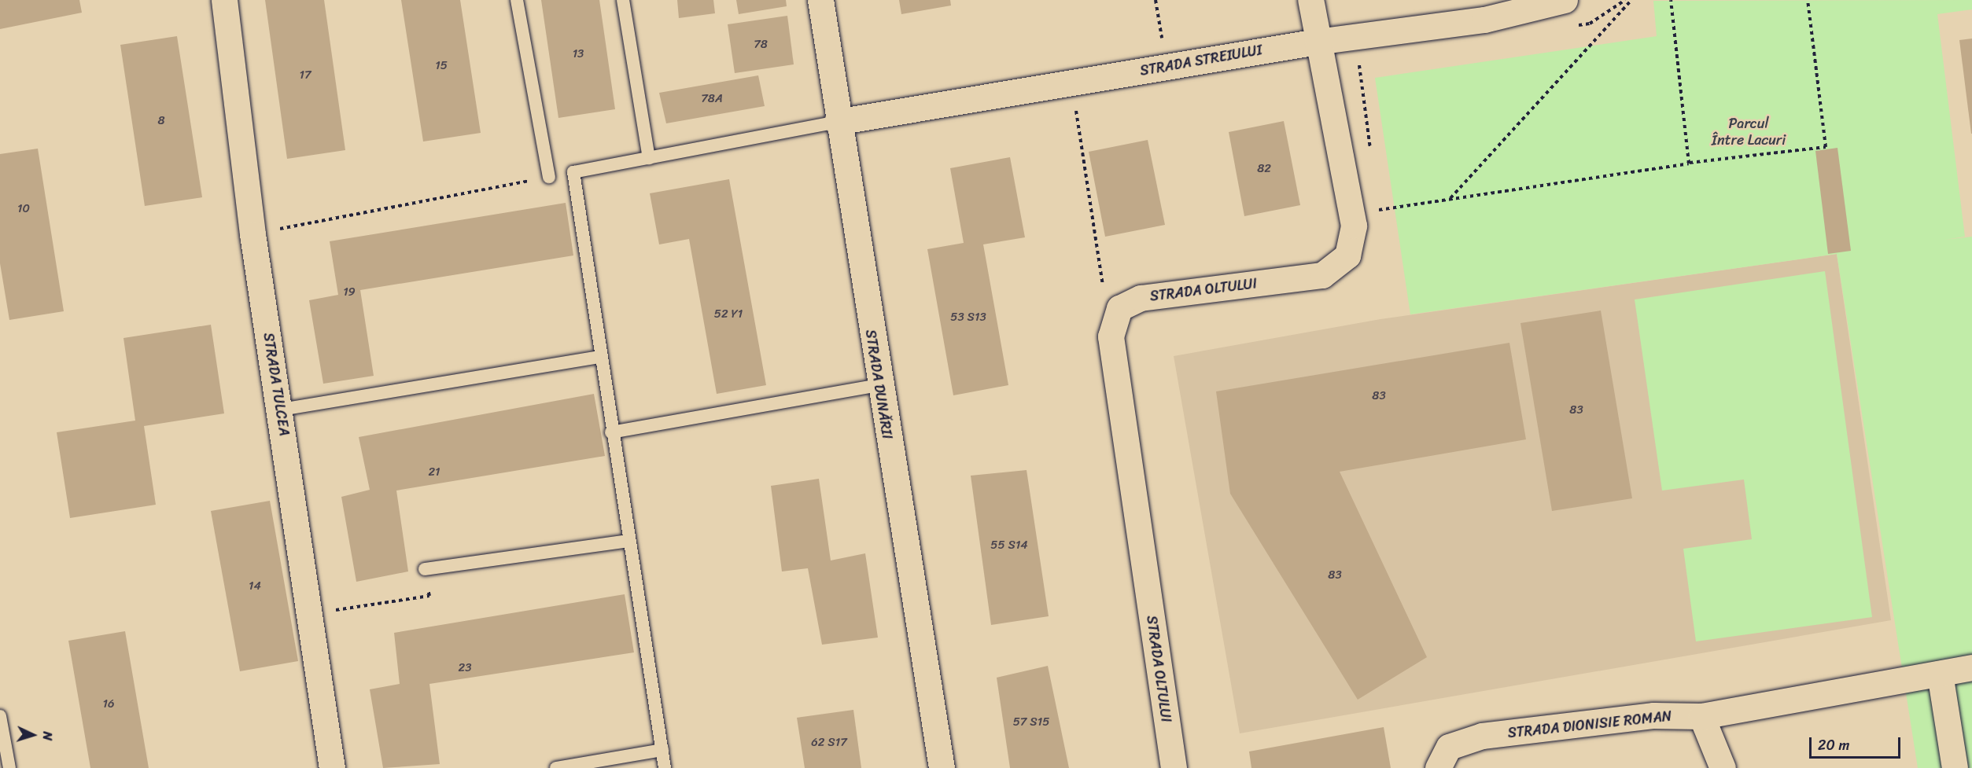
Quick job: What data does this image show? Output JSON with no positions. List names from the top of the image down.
{
  "streets": {
    "street": [
      "STRADA STREIULUI",
      "STRADA OLTULUI",
      "STRADA TULCEA",
      "STRADA DUNĂRII",
      "STRADA DIONISIE ROMAN"
    ]
  },
  "crossings": [
    ["STRADA STREIULUI", "STRADA OLTULUI"],
    ["STRADA STREIULUI", "STRADA DUNĂRII"]
  ],
  "parks": ["Parcul Între Lacuri"],
  "house_numbers": [
    "78",
    "13",
    "15",
    "17",
    "78A",
    "8",
    "82",
    "10",
    "19",
    "52 Y1",
    "53 S13",
    "83",
    "83",
    "21",
    "55 S14",
    "83",
    "14",
    "23",
    "16",
    "57 S15",
    "62 S17"
  ],
  "scale_bar": "20 m",
  "north": "right"
}
